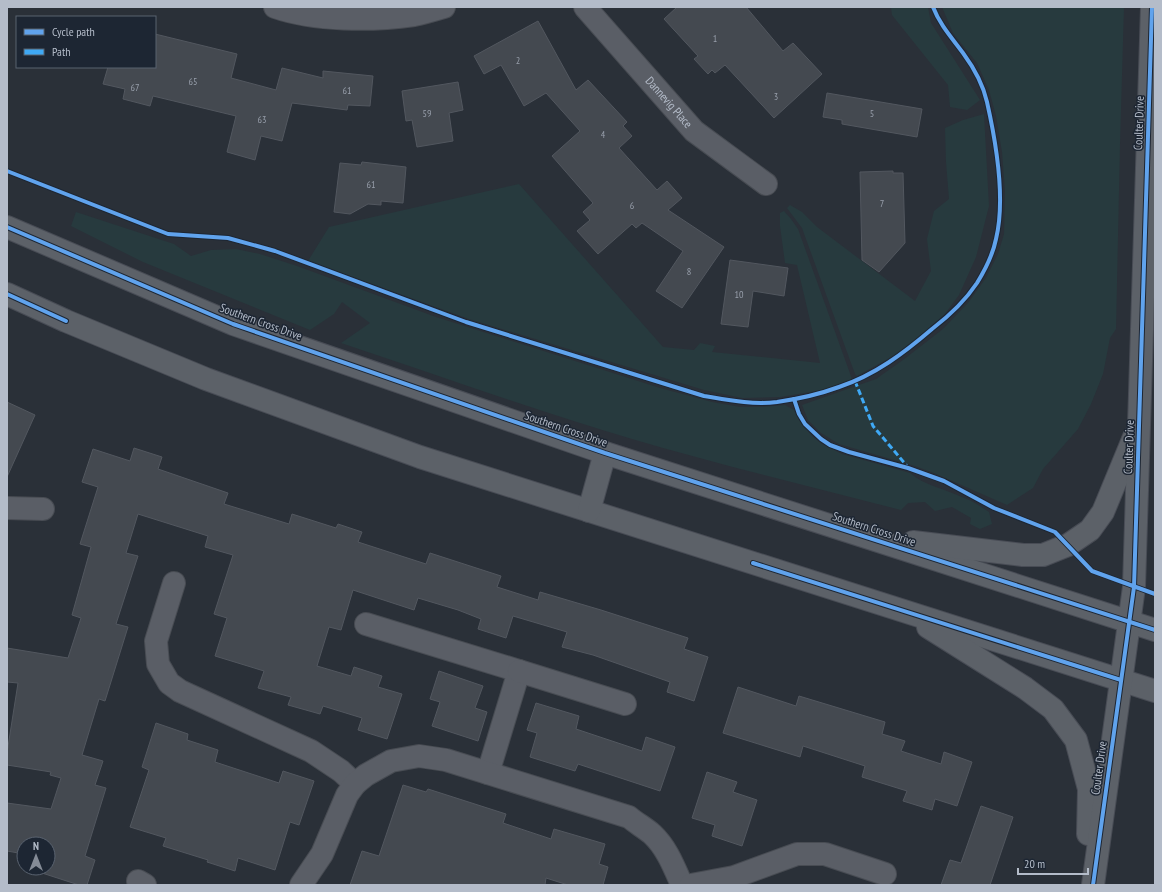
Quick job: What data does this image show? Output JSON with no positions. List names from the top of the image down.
{
  "streets": {
    "main road": ["Coulter Drive", "Southern Cross Drive"],
    "street": ["Dannevig Place"]
  },
  "crossings": [
    ["Coulter Drive", "Southern Cross Drive"]
  ],
  "house_numbers": [
    "1",
    "2",
    "65",
    "67",
    "61",
    "3",
    "59",
    "5",
    "63",
    "4",
    "61",
    "7",
    "6",
    "8",
    "10"
  ],
  "legend": ["Cycle path", "Path"],
  "scale_bar": "20 m",
  "north": "top"
}
